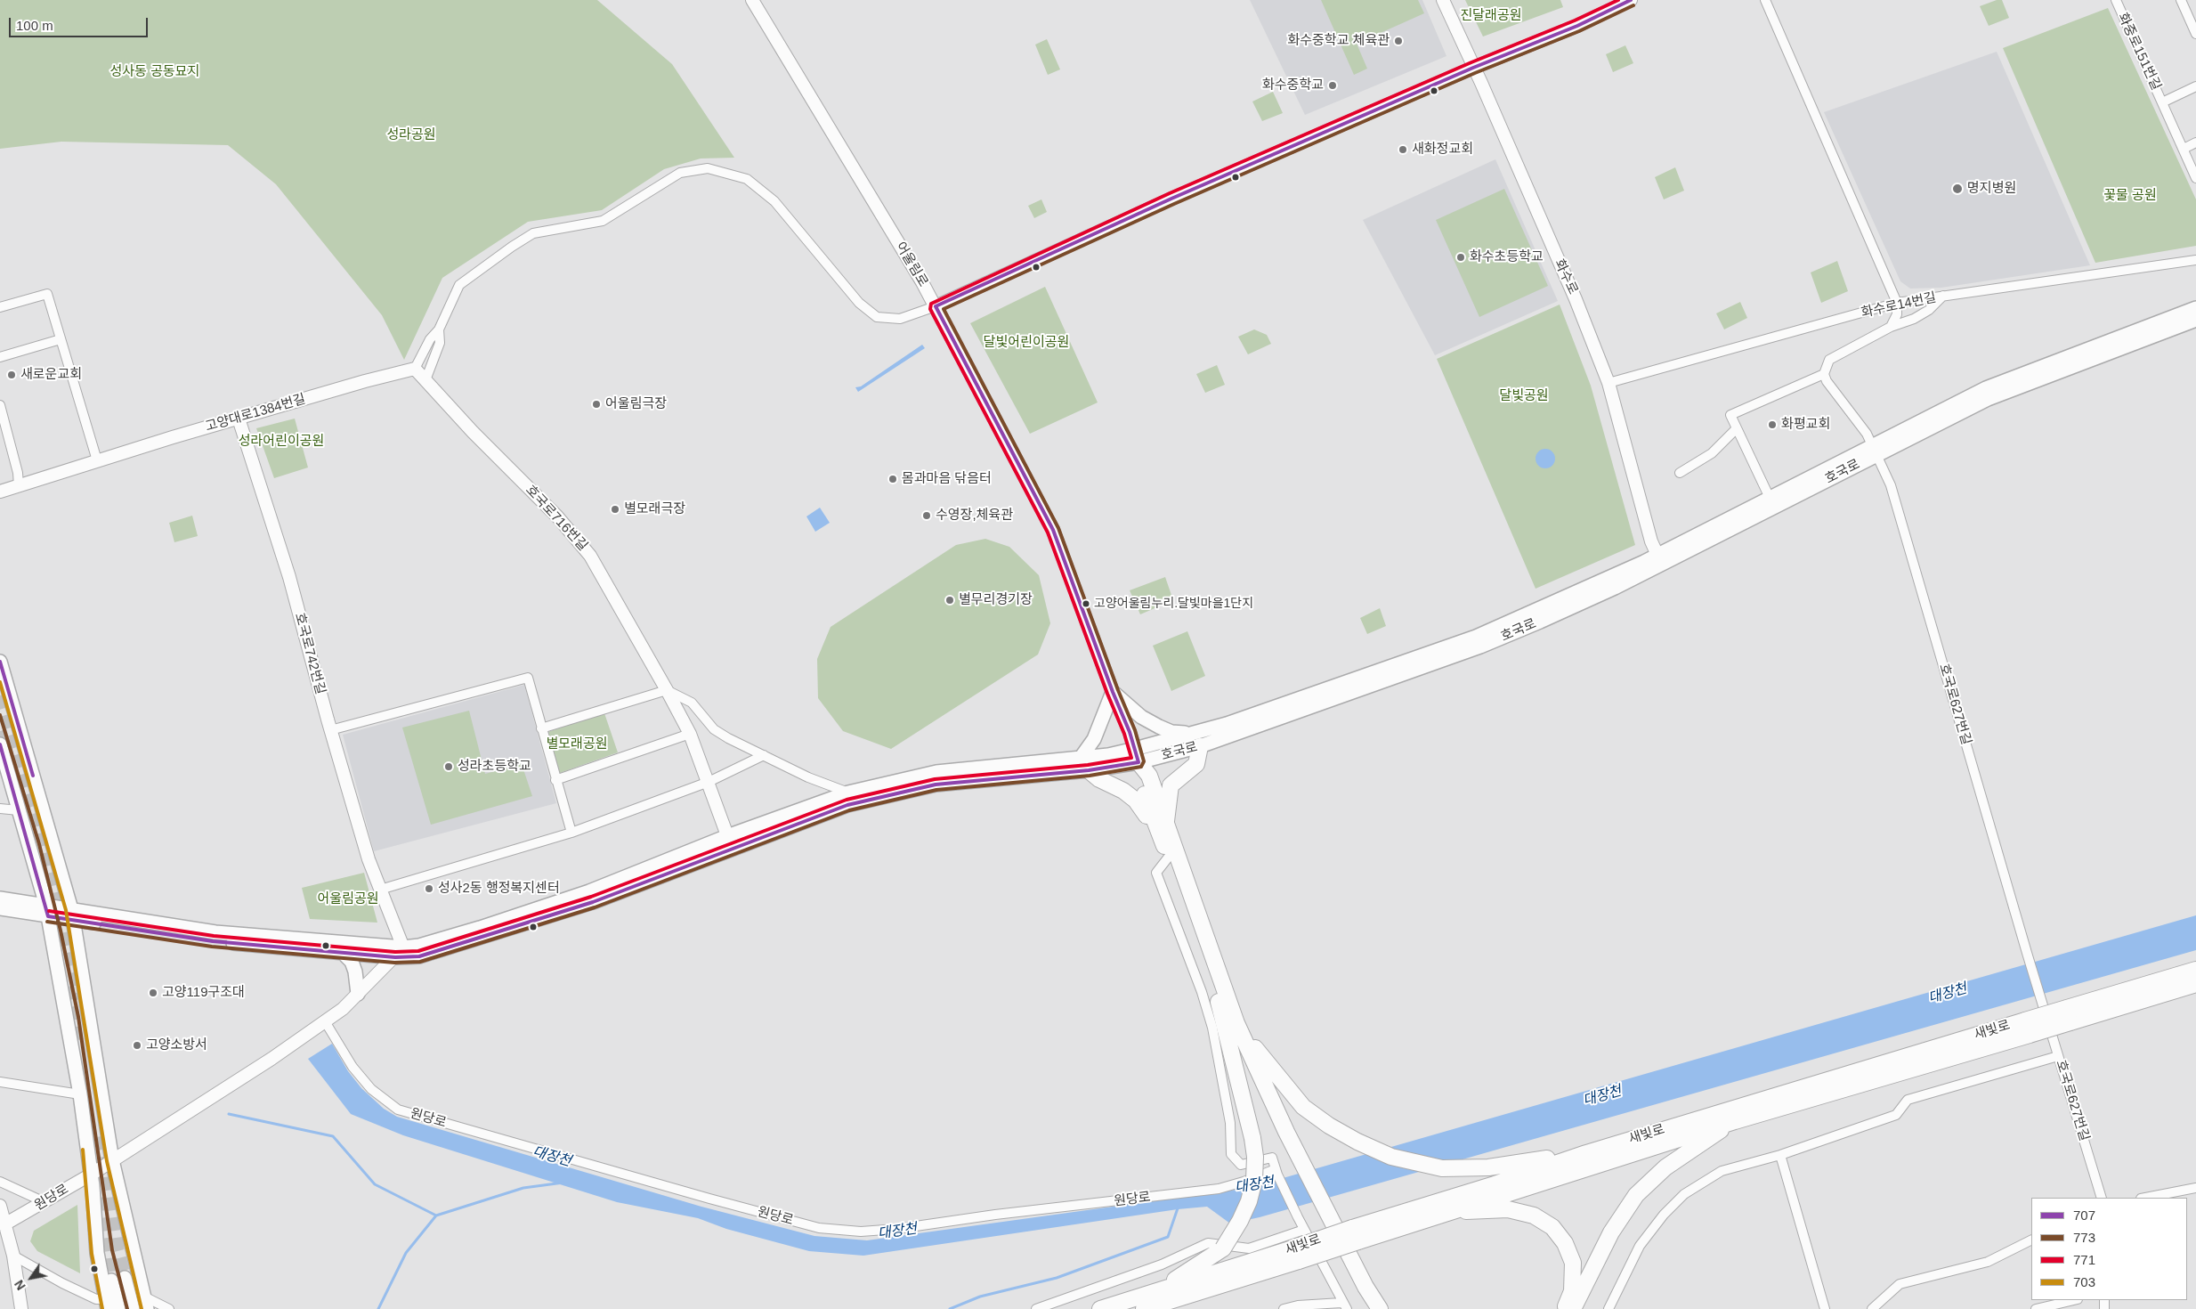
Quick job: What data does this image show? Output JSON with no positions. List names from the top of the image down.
{
  "streets": {
    "highway": ["새빛로"],
    "main road": ["호국로"],
    "street": [
      "화중로151번길",
      "어울림로",
      "화수로",
      "화수로14번길",
      "고양대로1384번길",
      "호국로716번길",
      "호국로742번길",
      "호국로627번길",
      "원당로"
    ]
  },
  "crossings": [
    ["어울림로", "호국로"],
    ["화수로", "화수로14번길"],
    ["화수로", "호국로"],
    ["고양대로1384번길", "호국로716번길"],
    ["고양대로1384번길", "호국로742번길"],
    ["호국로", "호국로716번길"],
    ["호국로", "호국로742번길"],
    ["호국로", "호국로627번길"],
    ["호국로", "원당로"],
    ["호국로742번길", "원당로"]
  ],
  "water": ["대장천"],
  "parks": [
    "진달래공원",
    "성사동 공동묘지",
    "성라공원",
    "꽃물 공원",
    "달빛어린이공원",
    "달빛공원",
    "성라어린이공원",
    "별모래공원",
    "어울림공원"
  ],
  "places": [
    "화수중학교 체육관",
    "화수중학교",
    "새화정교회",
    "명지병원",
    "화수초등학교",
    "새로운교회",
    "어울림극장",
    "화평교회",
    "몸과마음 닦음터",
    "별모래극장",
    "수영장,체육관",
    "별무리경기장",
    "고양어울림누리.달빛마을1단지",
    "성라초등학교",
    "성사2동 행정복지센터",
    "고양119구조대",
    "고양소방서"
  ],
  "lines": [
    "transit line 707",
    "transit line 771",
    "transit line 773",
    "transit line 703"
  ],
  "legend": [
    "707",
    "773",
    "771",
    "703"
  ],
  "scale_bar": "100 m",
  "north": "bottom left"
}
